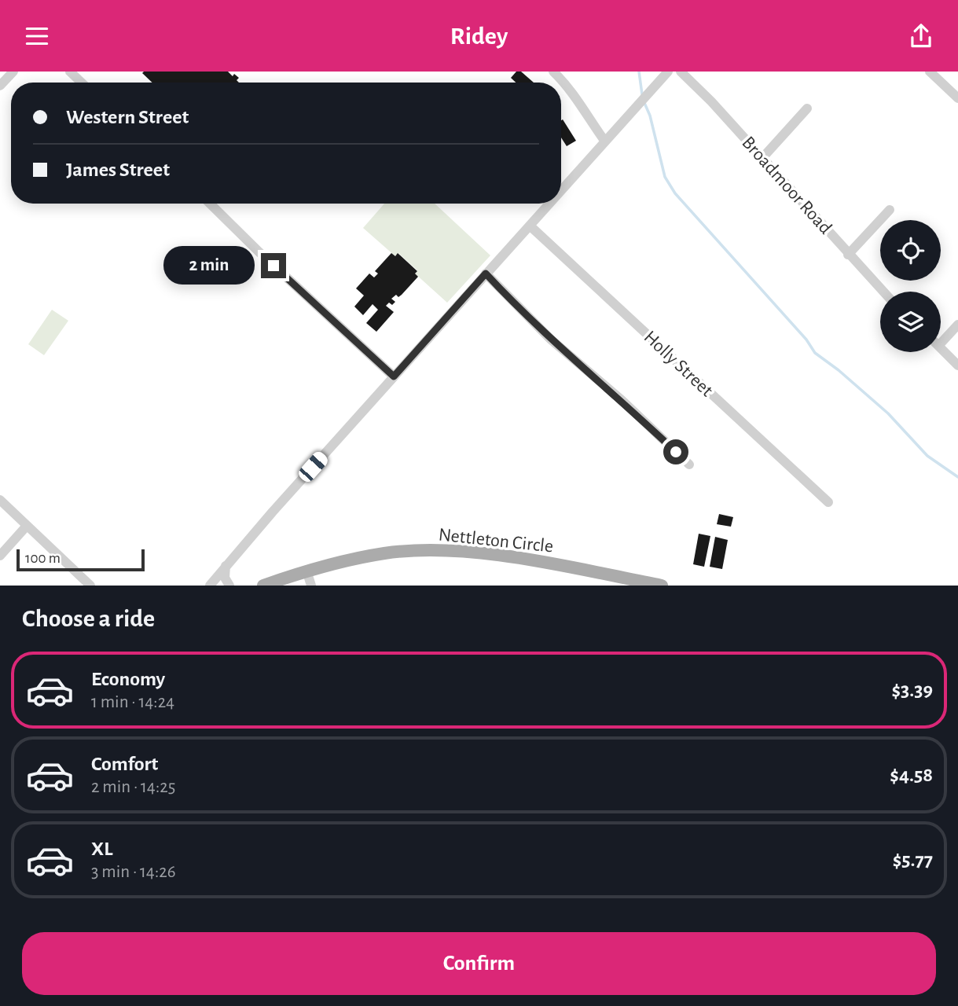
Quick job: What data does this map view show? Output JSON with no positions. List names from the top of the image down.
{
  "streets": {
    "main road": ["Nettleton Circle"],
    "street": ["Broadmoor Road", "Holly Street"]
  },
  "scale_bar": "100 m",
  "page": {
    "header": "Ridey",
    "banner": ["Western Street", "James Street"],
    "bubble": "2 min",
    "scale": "100 m",
    "heading": "Choose a ride",
    "list": [
      {
        "name": "Economy",
        "note": "1 min · 14:24",
        "value": "$3.39"
      },
      {
        "name": "Comfort",
        "note": "2 min · 14:25",
        "value": "$4.58"
      },
      {
        "name": "XL",
        "note": "3 min · 14:26",
        "value": "$5.77"
      }
    ],
    "buttons": "Confirm"
  }
}
